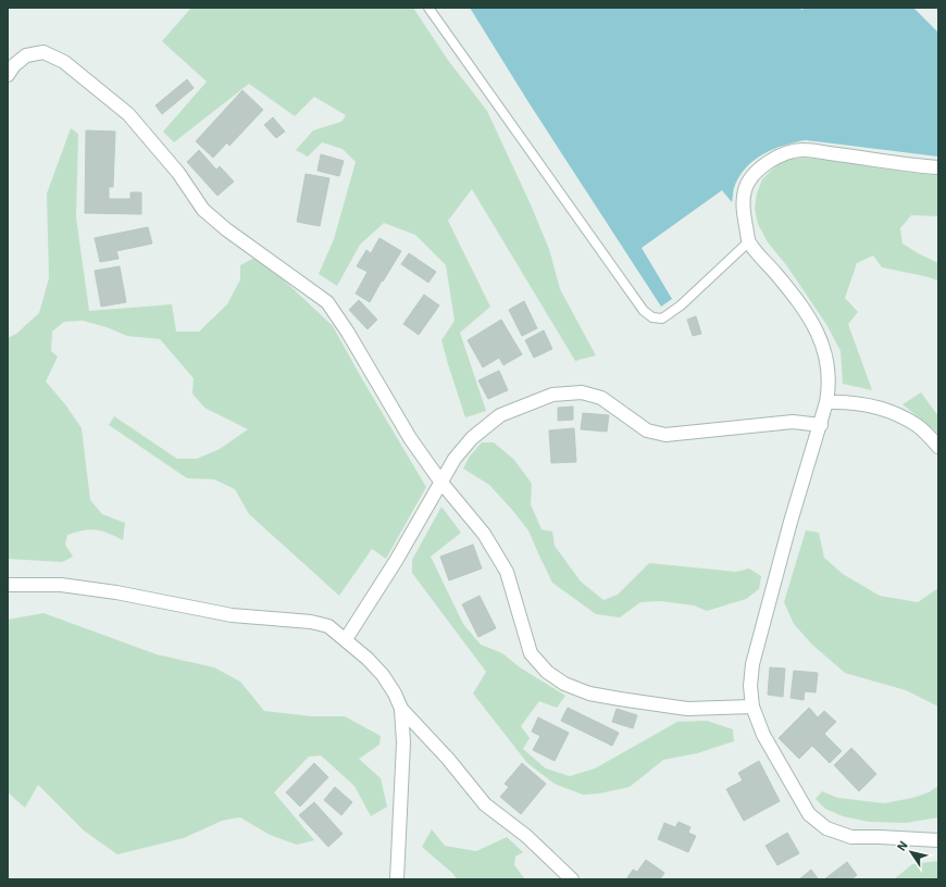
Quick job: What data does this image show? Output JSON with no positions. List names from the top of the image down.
{
  "north": "top left"
}
